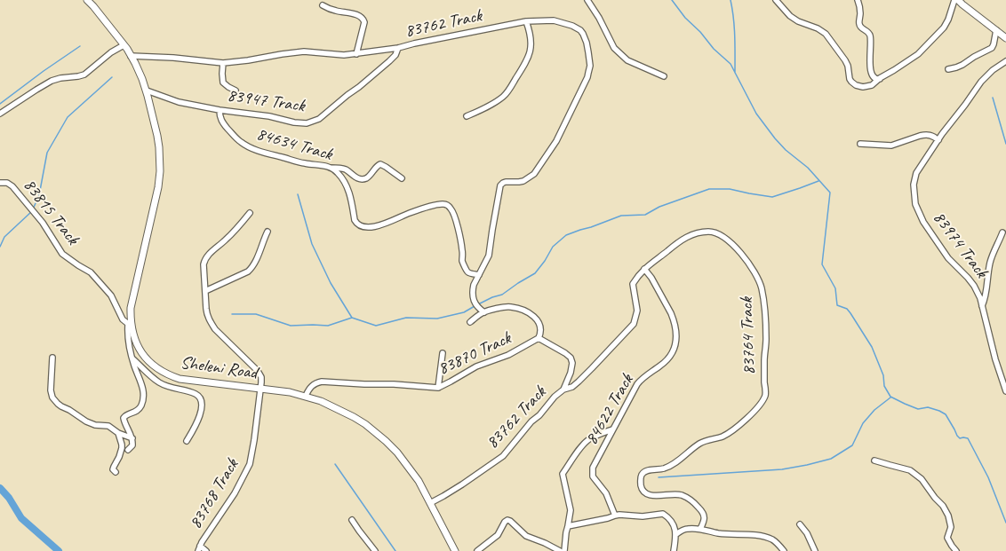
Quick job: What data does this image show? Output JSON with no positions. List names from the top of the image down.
{
  "streets": {
    "street": [
      "83762 Track",
      "83947 Track",
      "84634 Track",
      "83815 Track",
      "83974 Track",
      "83764 Track",
      "83870 Track",
      "Sheleni Road",
      "84622 Track",
      "83768 Track"
    ]
  },
  "crossings": [
    ["83762 Track", "83947 Track"],
    ["83762 Track", "84634 Track"],
    ["83762 Track", "83764 Track"],
    ["83762 Track", "83870 Track"],
    ["83762 Track", "Sheleni Road"],
    ["83947 Track", "84634 Track"],
    ["83947 Track", "Sheleni Road"],
    ["83815 Track", "Sheleni Road"],
    ["83764 Track", "84622 Track"],
    ["83870 Track", "Sheleni Road"],
    ["Sheleni Road", "83768 Track"]
  ]
}
